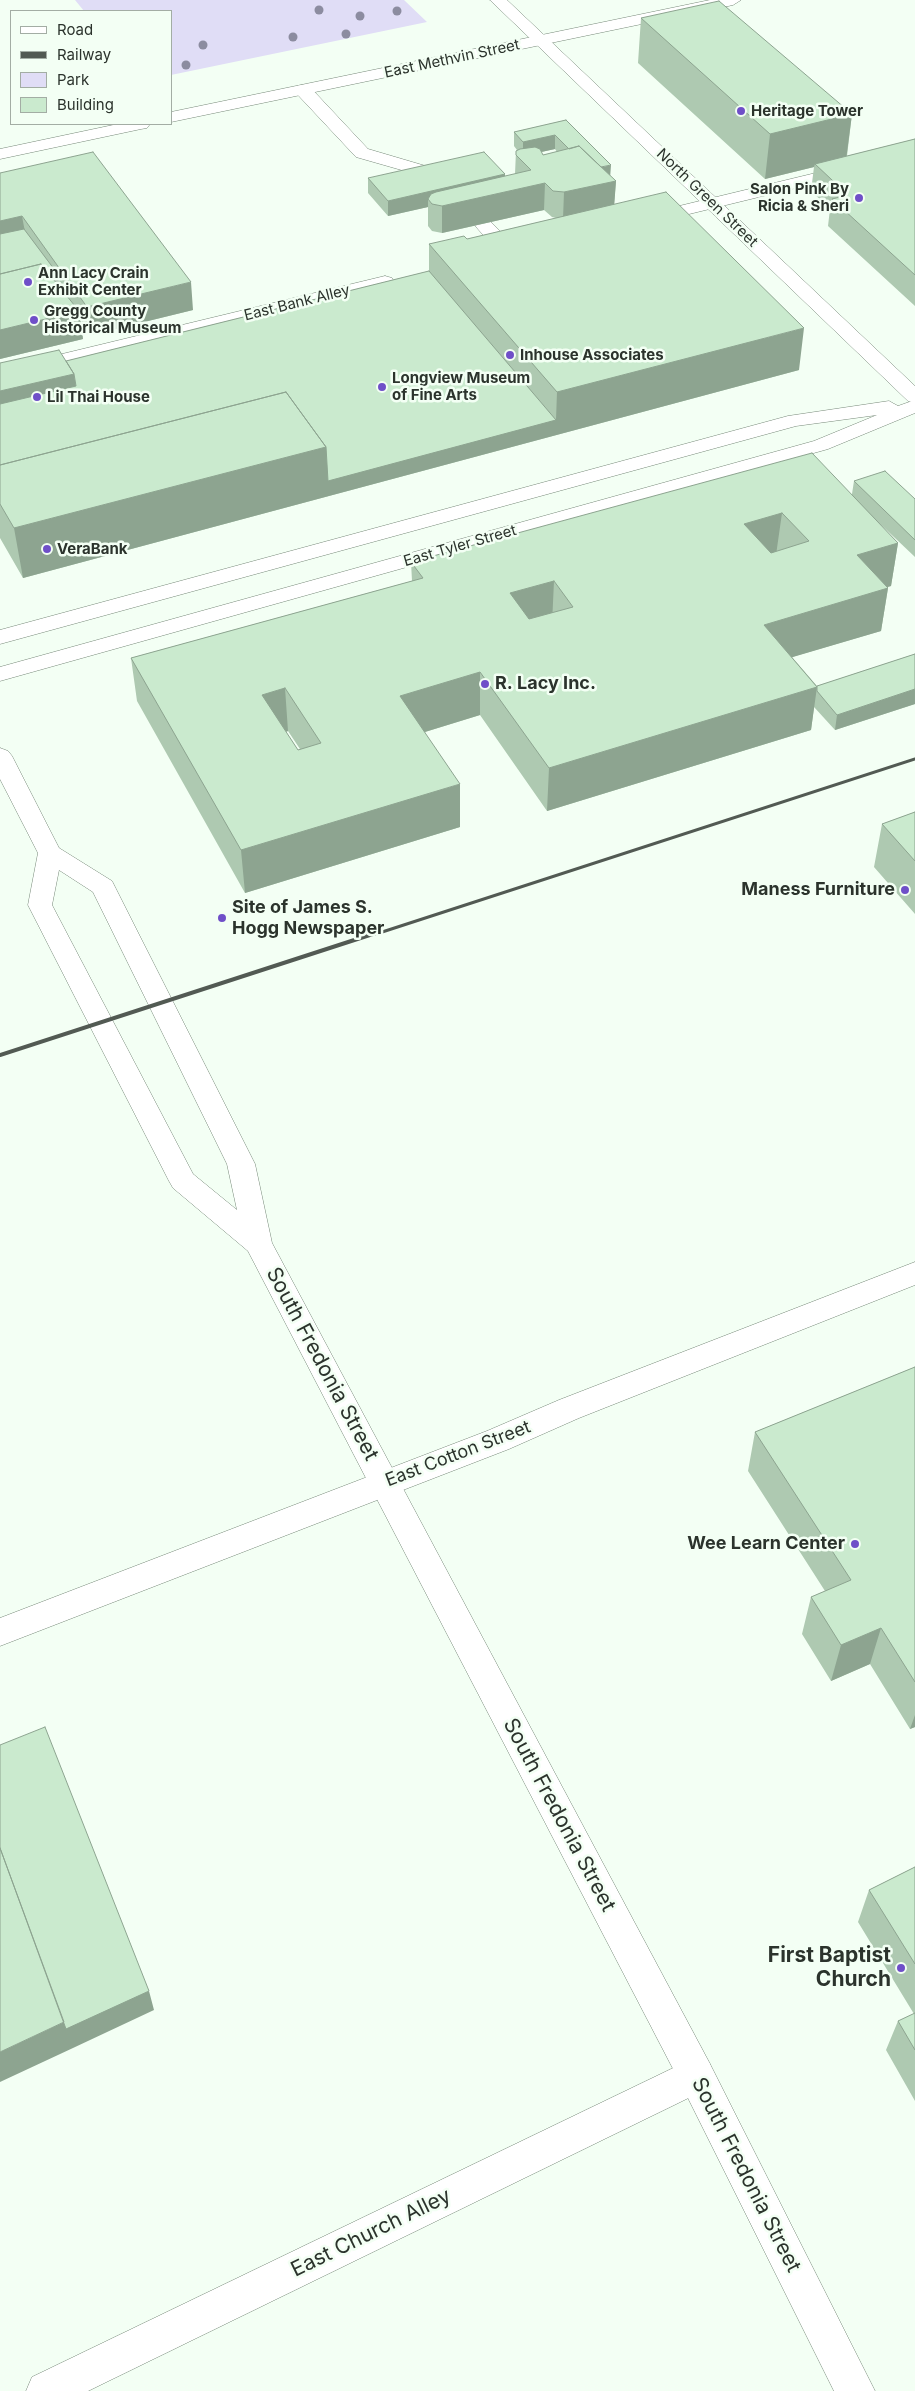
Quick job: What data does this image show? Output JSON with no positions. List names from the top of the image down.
{
  "streets": {
    "street": [
      "East Methvin Street",
      "North Green Street",
      "East Bank Alley",
      "East Tyler Street",
      "South Fredonia Street",
      "East Cotton Street",
      "East Church Alley"
    ]
  },
  "crossings": [
    ["East Methvin Street", "North Green Street"],
    ["South Fredonia Street", "East Cotton Street"],
    ["South Fredonia Street", "East Church Alley"]
  ],
  "places": [
    "Heritage Tower",
    "Salon Pink By Ricia & Sheri",
    "Ann Lacy Crain Exhibit Center",
    "Gregg County Historical Museum",
    "Inhouse Associates",
    "Longview Museum of Fine Arts",
    "Lil Thai House",
    "VeraBank",
    "R. Lacy Inc.",
    "Maness Furniture",
    "Site of James S. Hogg Newspaper",
    "Wee Learn Center",
    "First Baptist Church"
  ],
  "legend": [
    "Road",
    "Railway",
    "Park",
    "Building"
  ]
}
